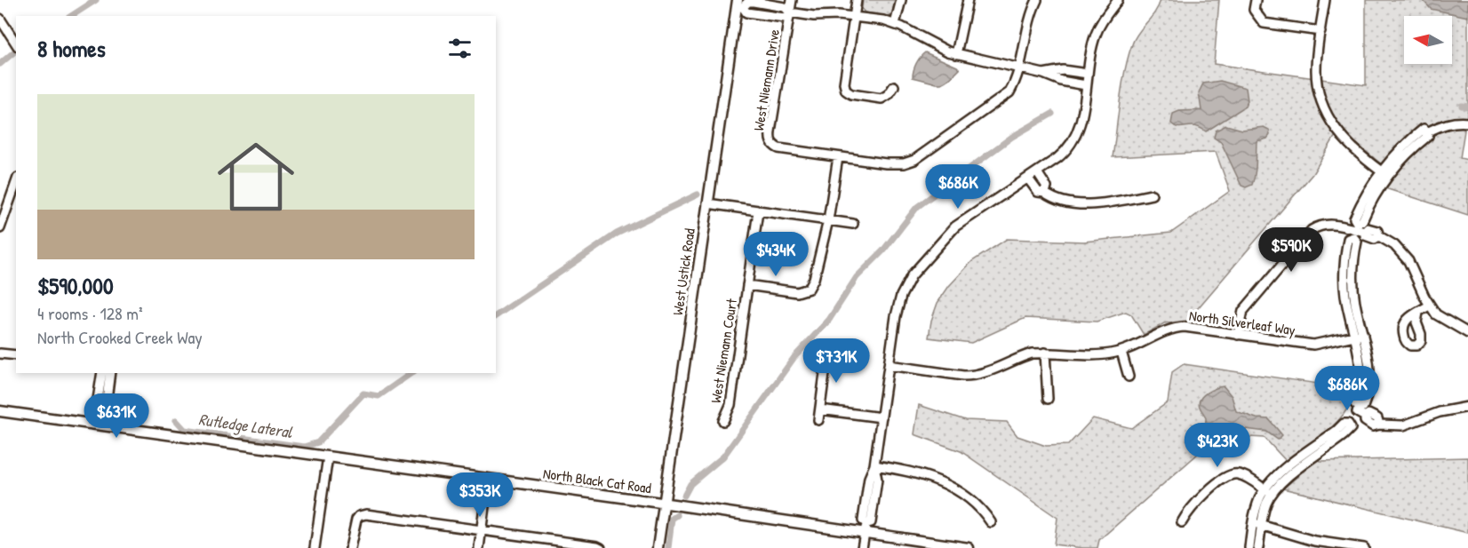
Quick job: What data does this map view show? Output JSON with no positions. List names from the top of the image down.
{
  "streets": {
    "main road": ["West Ustick Road", "North Black Cat Road"],
    "street": ["West Niemann Drive", "North Silverleaf Way", "West Niemann Court"]
  },
  "crossings": [
    ["West Ustick Road", "North Black Cat Road"]
  ],
  "water": ["Rutledge Lateral"],
  "north": "left",
  "page": {
    "heading": "8 homes",
    "list": [
      {
        "name": "$590,000",
        "note": "4 rooms · 128 m² · North Crooked Creek Way"
      }
    ],
    "price": [
      "$686K",
      "$590K",
      "$434K",
      "$731K",
      "$686K",
      "$631K",
      "$423K",
      "$353K"
    ]
  }
}
